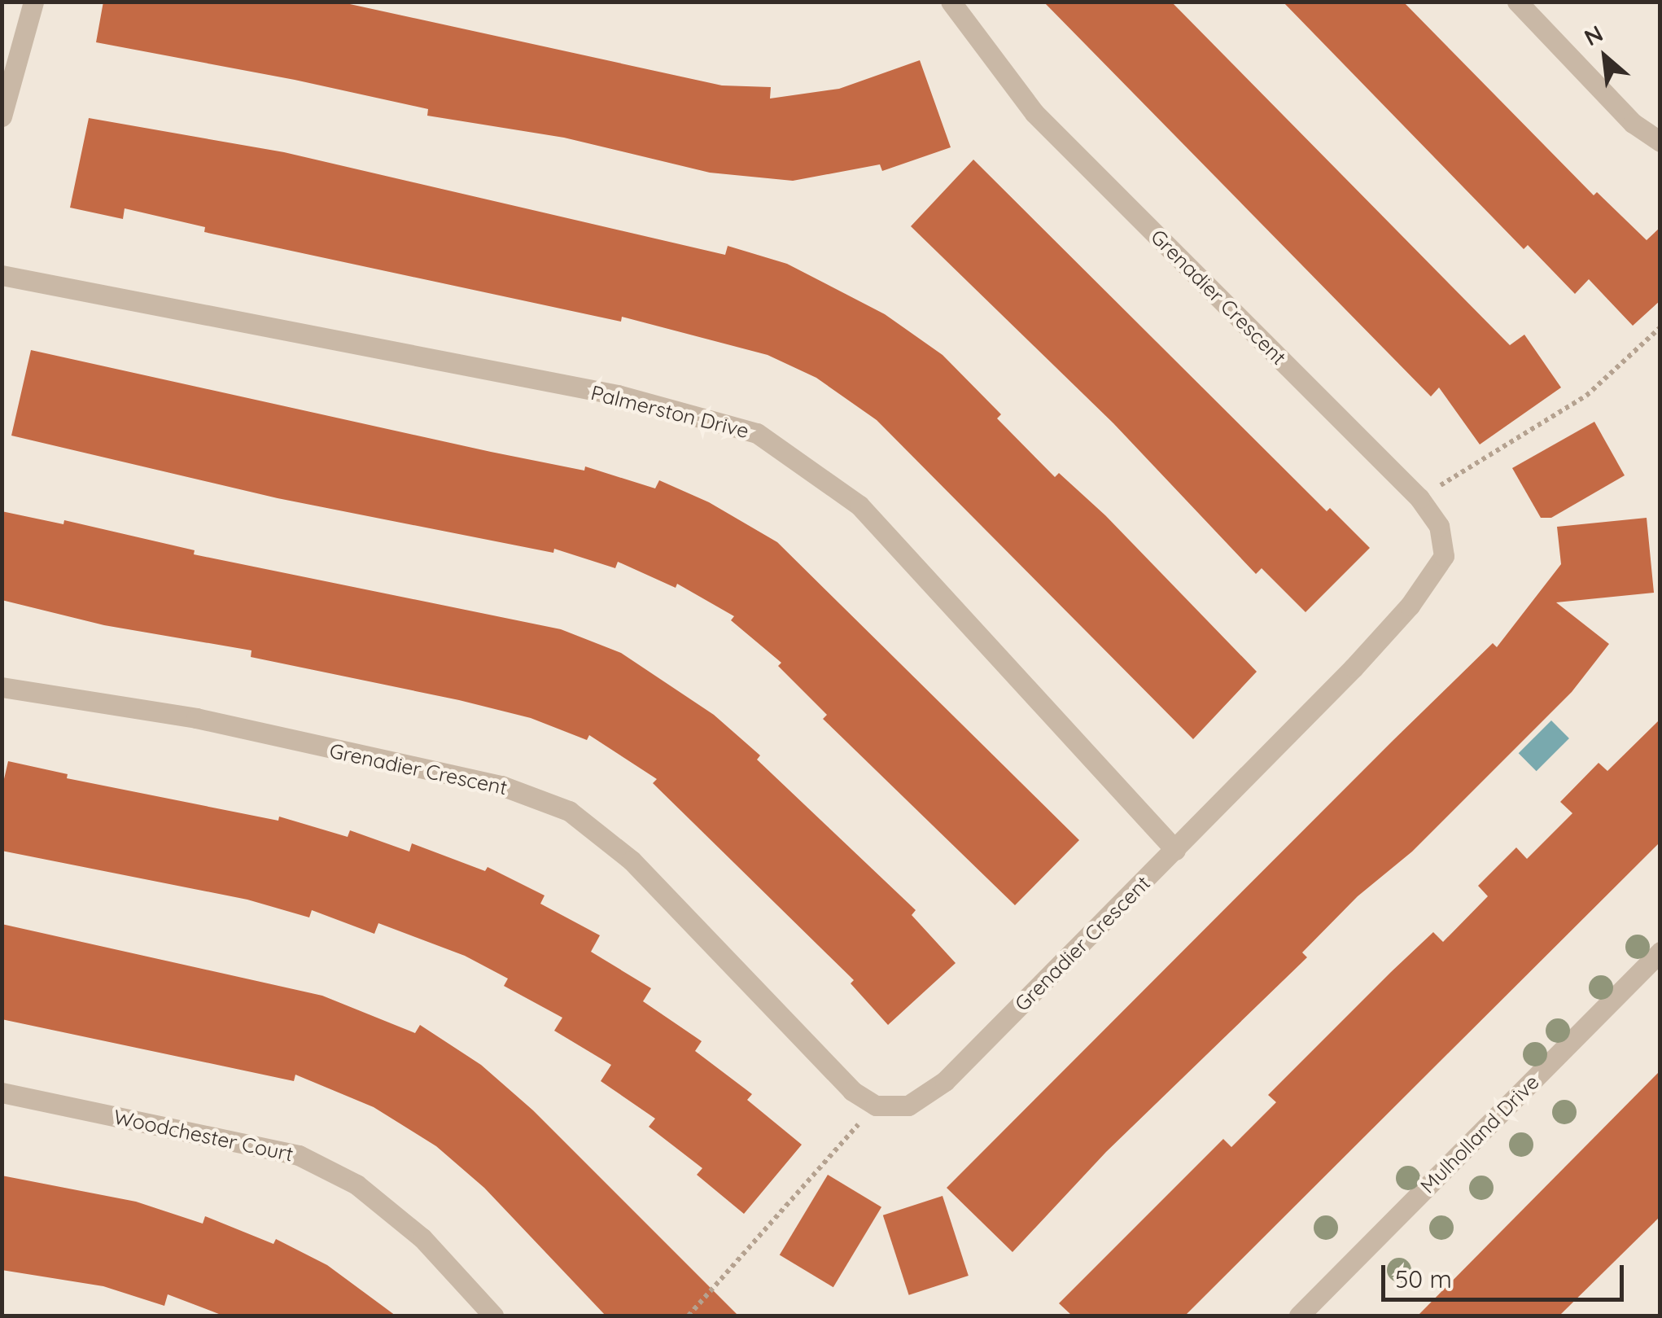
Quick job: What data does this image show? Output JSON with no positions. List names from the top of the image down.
{
  "streets": {
    "street": [
      "Grenadier Crescent",
      "Palmerston Drive",
      "Mulholland Drive",
      "Woodchester Court"
    ]
  },
  "crossings": [
    ["Grenadier Crescent", "Palmerston Drive"]
  ],
  "scale_bar": "50 m",
  "north": "top left"
}
